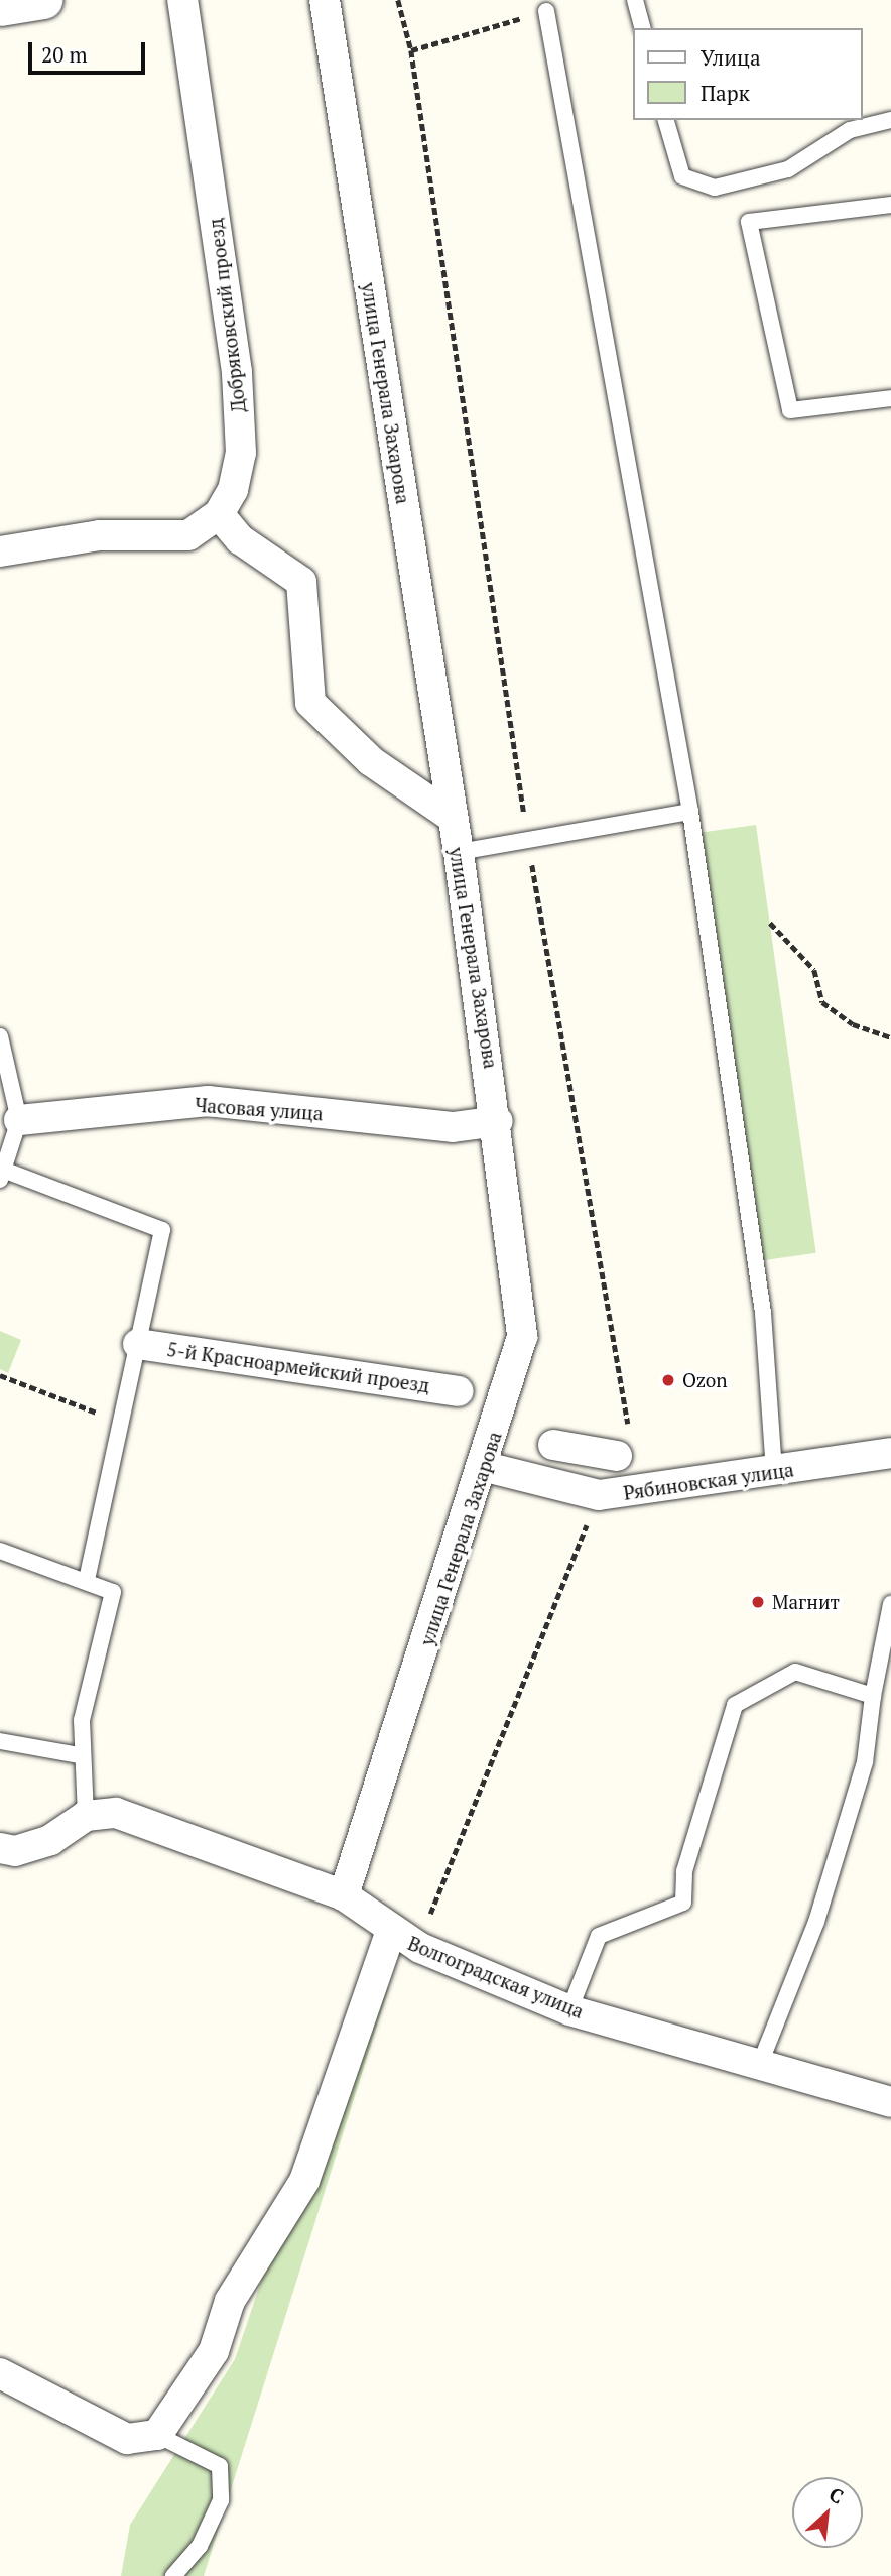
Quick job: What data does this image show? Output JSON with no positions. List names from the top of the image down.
{
  "streets": {
    "street": [
      "Добряковский проезд",
      "улица Генерала Захарова",
      "Часовая улица",
      "5-й Красноармейский проезд",
      "Рябиновская улица",
      "Волгоградская улица"
    ]
  },
  "crossings": [
    ["улица Генерала Захарова", "Часовая улица"],
    ["улица Генерала Захарова", "Рябиновская улица"],
    ["улица Генерала Захарова", "Волгоградская улица"]
  ],
  "places": ["Ozon", "Магнит"],
  "legend": ["Улица", "Парк"],
  "scale_bar": "20 m",
  "north": "top right"
}
